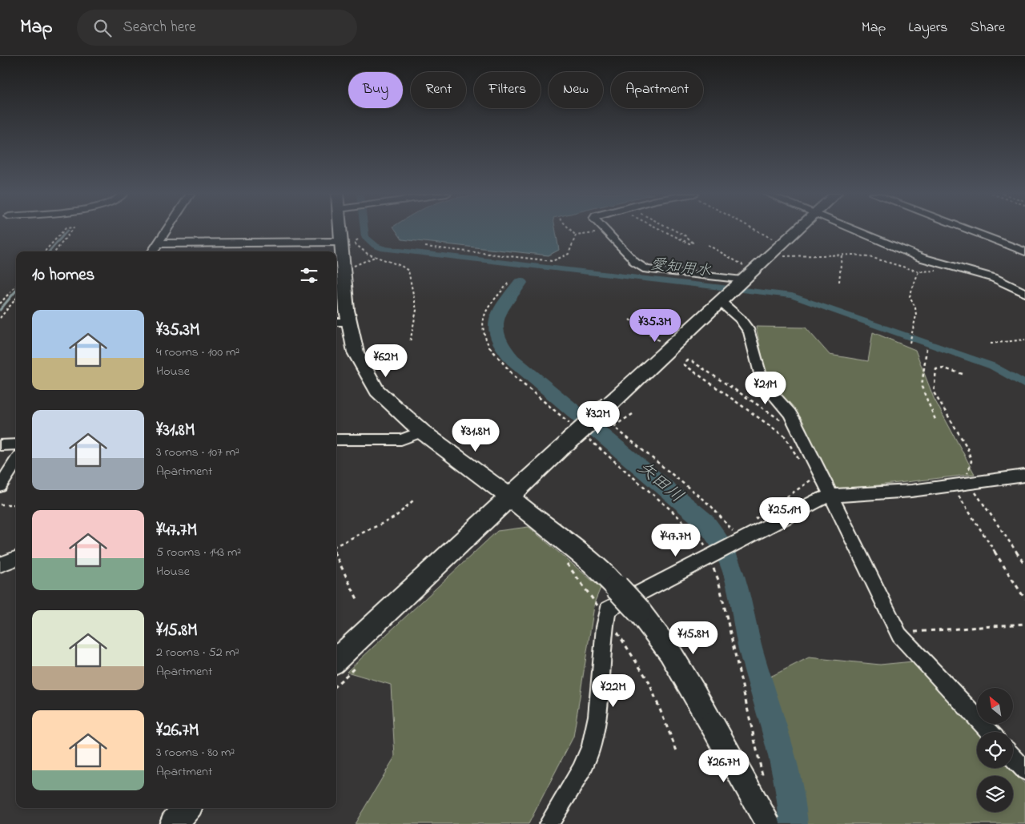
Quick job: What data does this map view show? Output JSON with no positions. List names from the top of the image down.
{
  "water": ["愛知用水", "矢田川"],
  "north": "top left",
  "page": {
    "header": "Map",
    "search": "Search here",
    "nav": ["Map", "Layers", "Share"],
    "chip": [
      "Buy",
      "Rent",
      "Filters",
      "New",
      "Apartment"
    ],
    "heading": "10 homes",
    "list": [
      {
        "name": "¥35.3M",
        "note": "4 rooms · 100 m² · House"
      },
      {
        "name": "¥31.8M",
        "note": "3 rooms · 107 m² · Apartment"
      },
      {
        "name": "¥47.7M",
        "note": "5 rooms · 143 m² · House"
      },
      {
        "name": "¥15.8M",
        "note": "2 rooms · 52 m² · Apartment"
      },
      {
        "name": "¥26.7M",
        "note": "3 rooms · 80 m² · Apartment"
      }
    ],
    "price": [
      "¥35.3M",
      "¥62M",
      "¥21M",
      "¥32M",
      "¥31.8M",
      "¥25.1M",
      "¥47.7M",
      "¥15.8M",
      "¥22M",
      "¥26.7M"
    ]
  }
}
